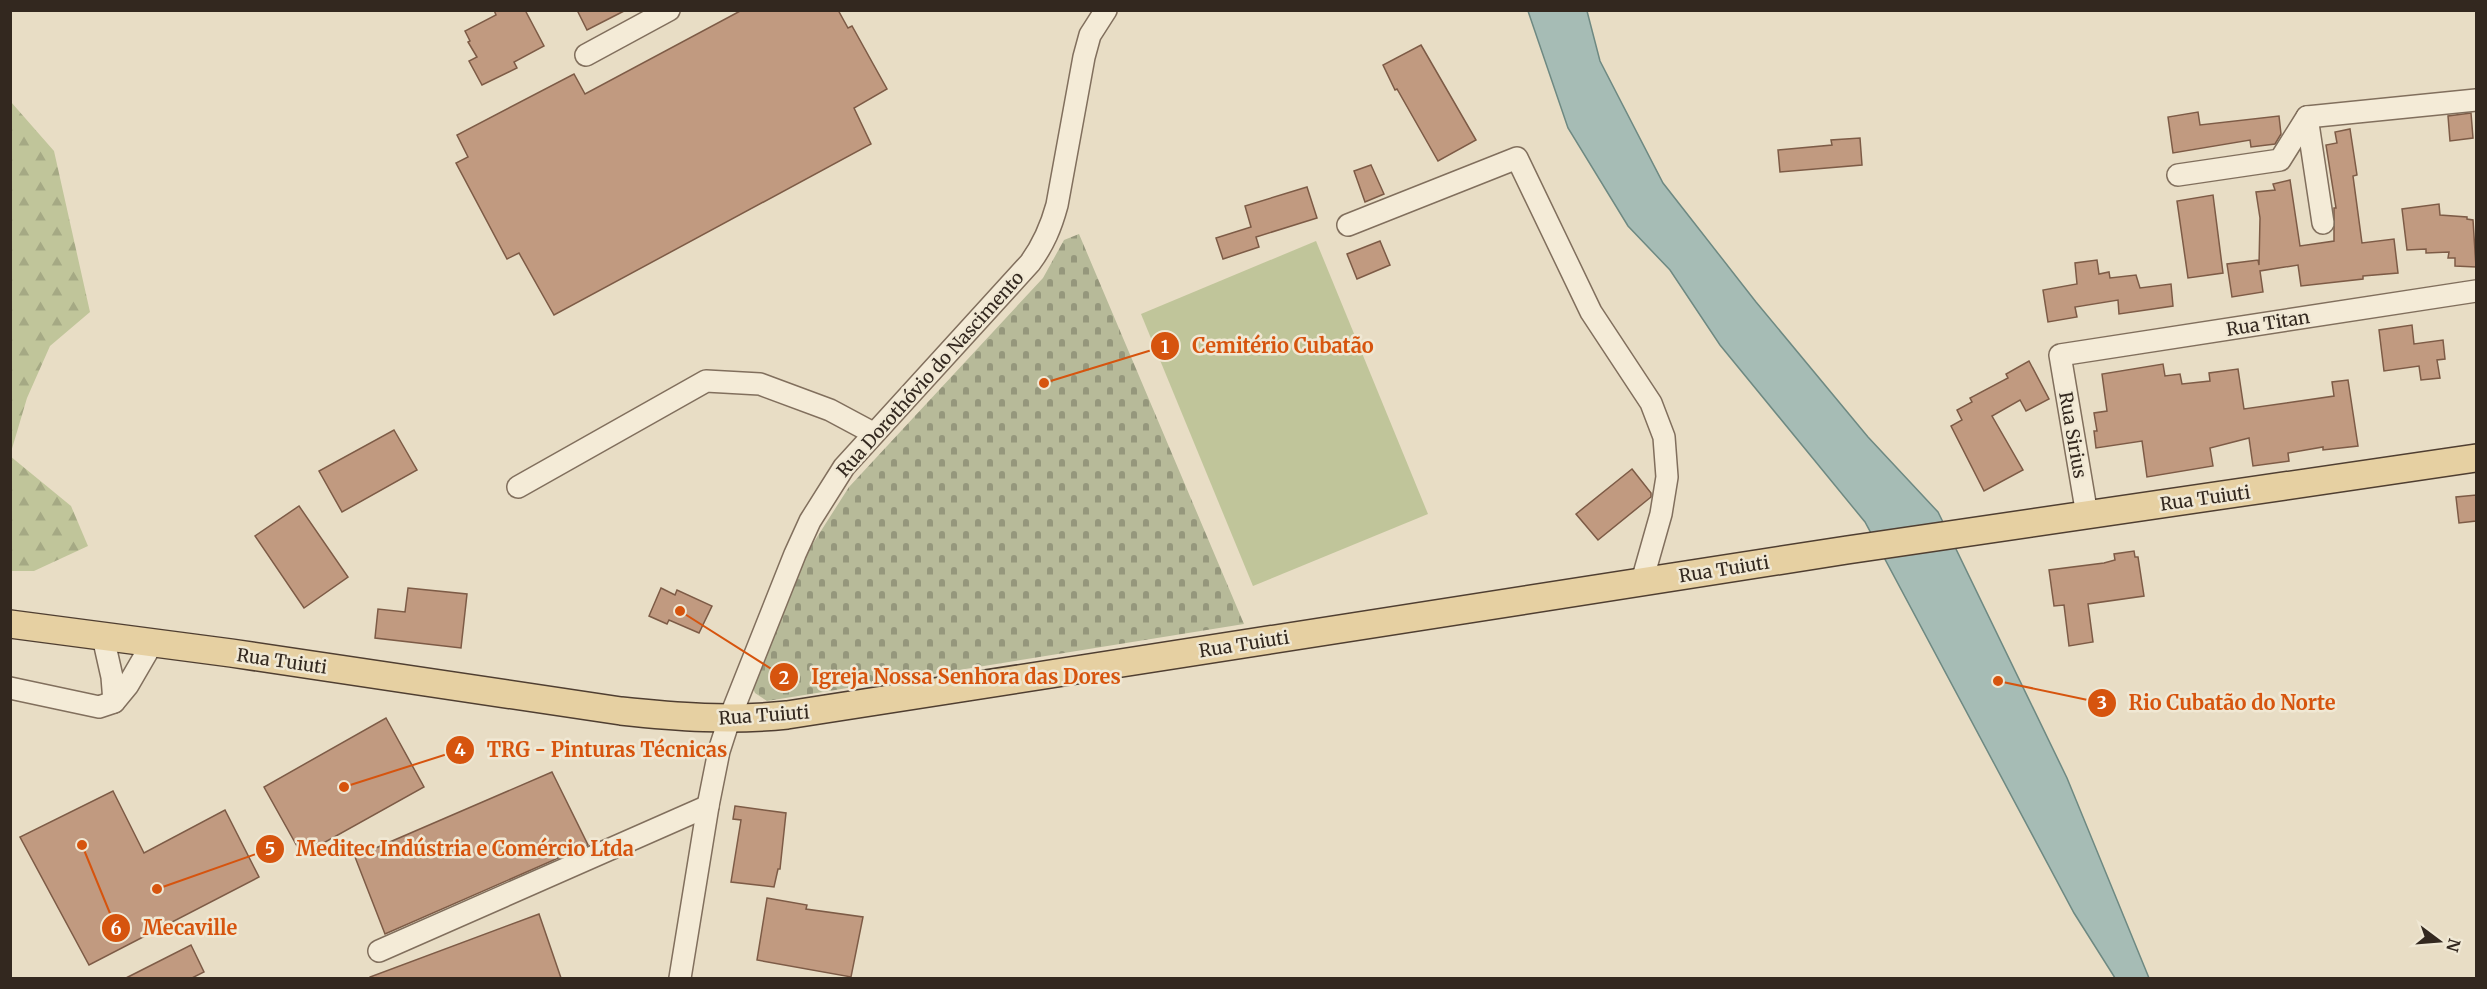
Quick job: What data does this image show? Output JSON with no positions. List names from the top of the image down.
{
  "streets": {
    "main road": ["Rua Tuiuti"],
    "street": ["Rua Titan", "Rua Dorothóvio do Nascimento", "Rua Sirius"]
  },
  "crossings": [
    ["Rua Titan", "Rua Sirius"],
    ["Rua Dorothóvio do Nascimento", "Rua Tuiuti"],
    ["Rua Sirius", "Rua Tuiuti"]
  ],
  "places": [
    "Cemitério Cubatão",
    "Igreja Nossa Senhora das Dores",
    "Rio Cubatão do Norte",
    "TRG - Pinturas Técnicas",
    "Mecaville",
    "Meditec Indústria e Comércio Ltda"
  ],
  "north": "right"
}
